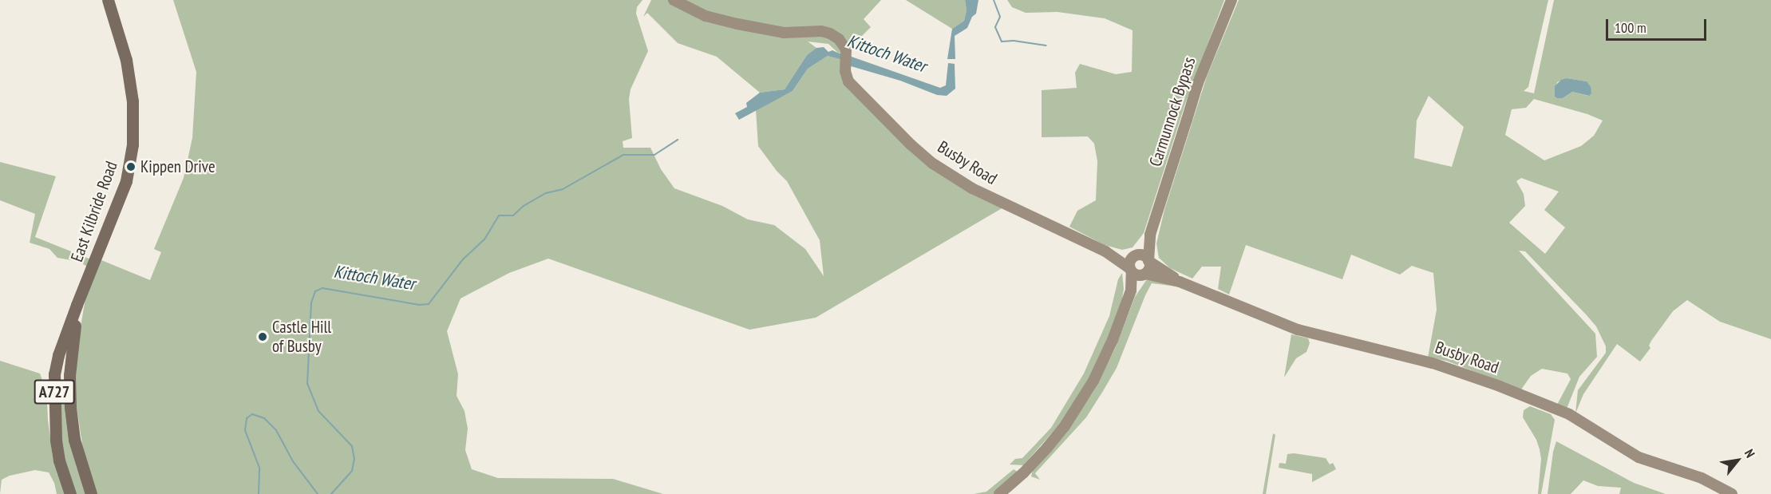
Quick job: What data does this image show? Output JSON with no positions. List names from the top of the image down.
{
  "streets": {
    "main road": [
      "Carmunnock Bypass",
      "Busby Road",
      "East Kilbride Road",
      "A727"
    ]
  },
  "crossings": [
    ["Carmunnock Bypass", "Busby Road"],
    ["East Kilbride Road", "A727"]
  ],
  "water": ["Kittoch Water"],
  "places": ["Kippen Drive", "Castle Hill of Busby"],
  "scale_bar": "100 m",
  "north": "top right"
}
